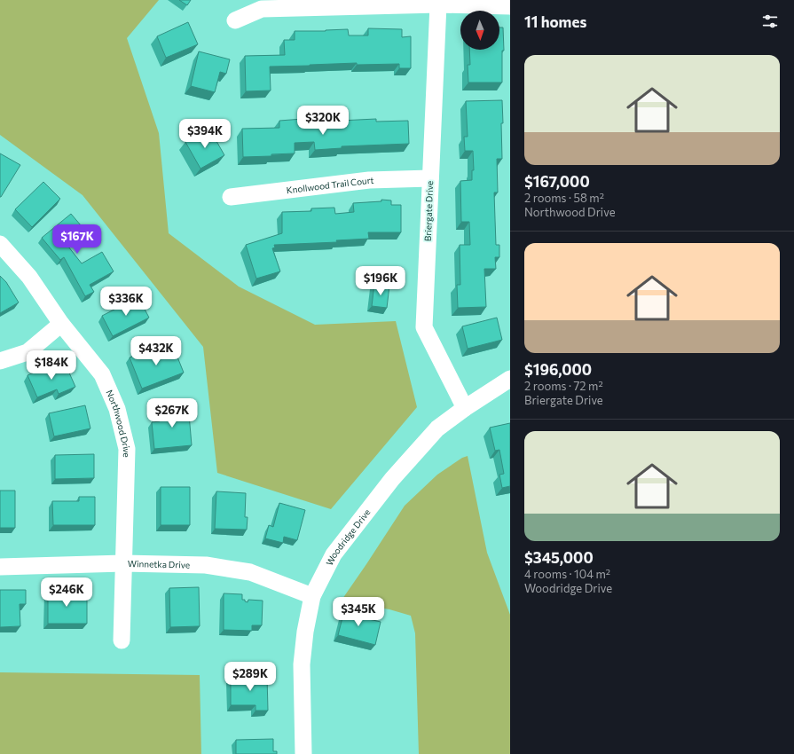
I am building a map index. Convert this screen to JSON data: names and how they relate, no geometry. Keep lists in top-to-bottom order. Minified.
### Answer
{"streets":{"street":["Knollwood Trail Court","Briergate Drive","Northwood Drive","Woodridge Drive","Winnetka Drive"]},"crossings":[["Knollwood Trail Court","Briergate Drive"],["Briergate Drive","Woodridge Drive"],["Northwood Drive","Winnetka Drive"],["Woodridge Drive","Winnetka Drive"]],"north":"bottom","page":{"heading":"11 homes","list":[{"name":"$167,000","note":"2 rooms · 58 m² · Northwood Drive"},{"name":"$196,000","note":"2 rooms · 72 m² · Briergate Drive"},{"name":"$345,000","note":"4 rooms · 104 m² · Woodridge Drive"}],"price":["$320K","$394K","$167K","$196K","$336K","$432K","$184K","$267K","$246K","$345K","$289K"]}}
